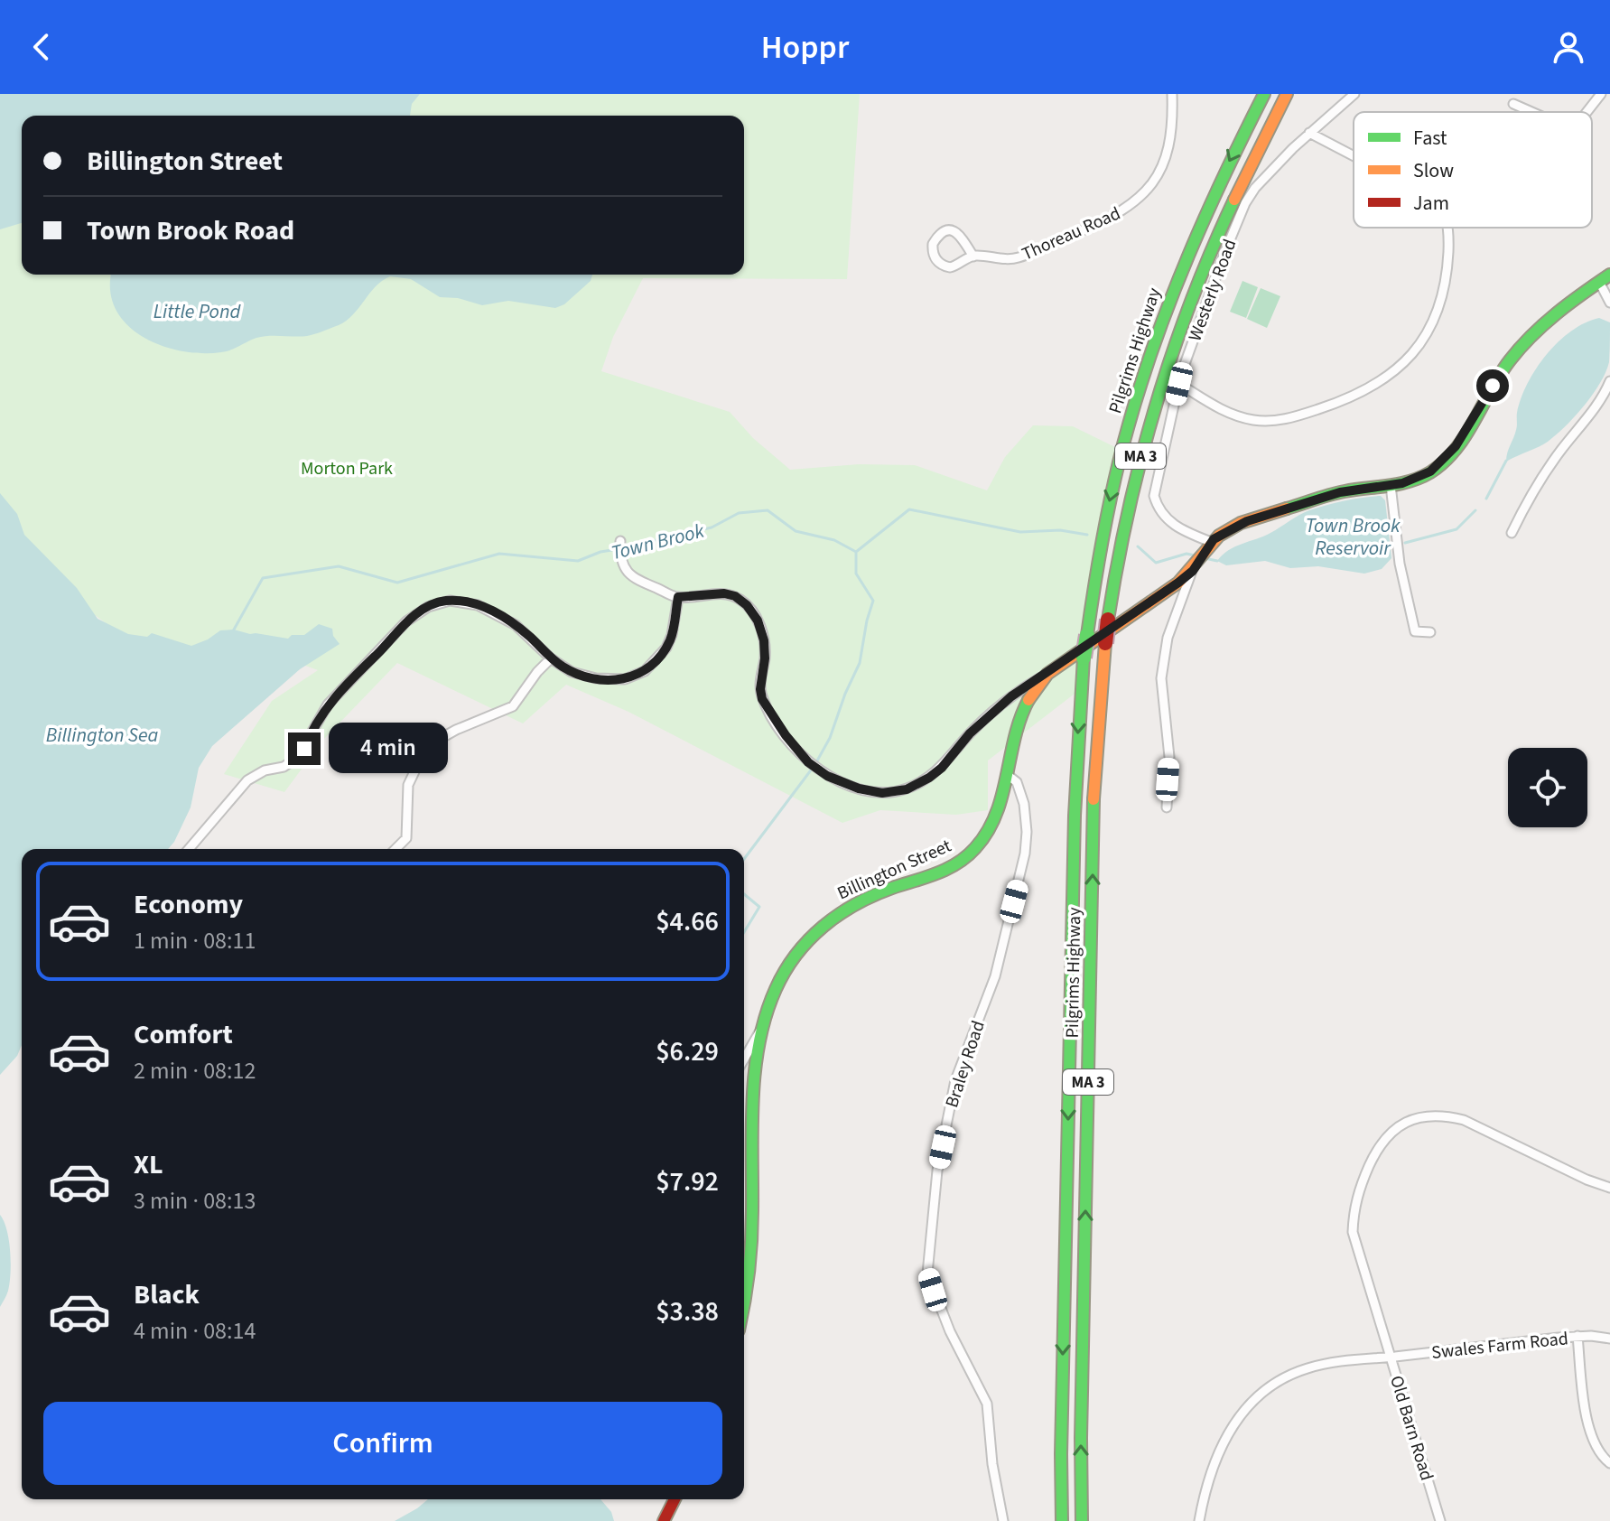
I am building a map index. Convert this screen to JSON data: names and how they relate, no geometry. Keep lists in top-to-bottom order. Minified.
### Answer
{"streets":{"main road":["Pilgrims Highway","MA 3","Billington Street"],"street":["Thoreau Road","Westerly Road","Braley Road","Swales Farm Road","Old Barn Road"]},"crossings":[["Westerly Road","Billington Street"],["Billington Street","Braley Road"],["Swales Farm Road","Old Barn Road"]],"water":["Little Pond","Town Brook Reservoir","Town Brook","Billington Sea"],"parks":["Morton Park"],"legend":["Fast","Slow","Jam"],"page":{"header":"Hoppr","banner":["Billington Street","Town Brook Road"],"bubble":"4 min","list":[{"name":"Economy","note":"1 min · 08:11","value":"$4.66"},{"name":"Comfort","note":"2 min · 08:12","value":"$6.29"},{"name":"XL","note":"3 min · 08:13","value":"$7.92"},{"name":"Black","note":"4 min · 08:14","value":"$3.38"}],"buttons":"Confirm"}}
